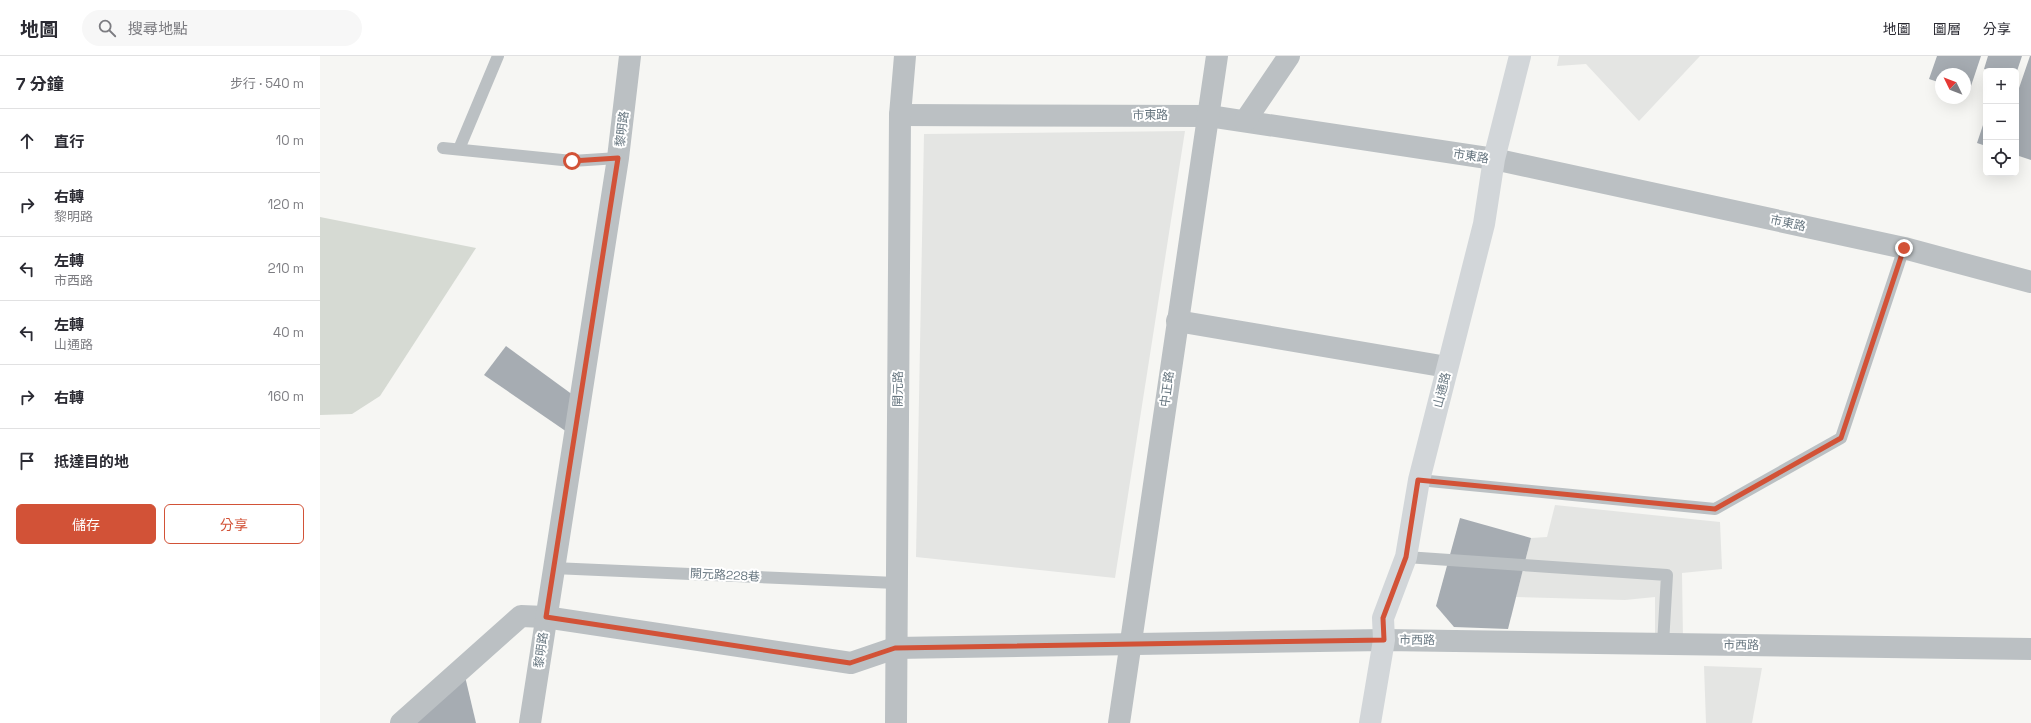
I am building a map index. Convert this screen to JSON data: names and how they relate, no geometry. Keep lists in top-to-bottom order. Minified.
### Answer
{"streets":{"main road":["山通路"],"street":["市東路","黎明路","開元路","中正路","市西路"],"lane":["開元路228巷"]},"crossings":[["市東路","開元路"],["市東路","中正路"],["市東路","山通路"],["黎明路","開元路228巷"],["黎明路","市西路"],["開元路","開元路228巷"],["開元路","市西路"],["中正路","市西路"],["山通路","市西路"]],"north":"top left","page":{"header":"地圖","search":"搜尋地點","nav":["地圖","圖層","分享"],"heading":["7 分鐘","步行 · 540 m"],"map_buttons":["+","−"],"list":[["直行","10 m"],["右轉","黎明路","120 m"],["左轉","市西路","210 m"],["左轉","山通路","40 m"],["右轉","160 m"],"抵達目的地"],"buttons":["儲存","分享"]}}
